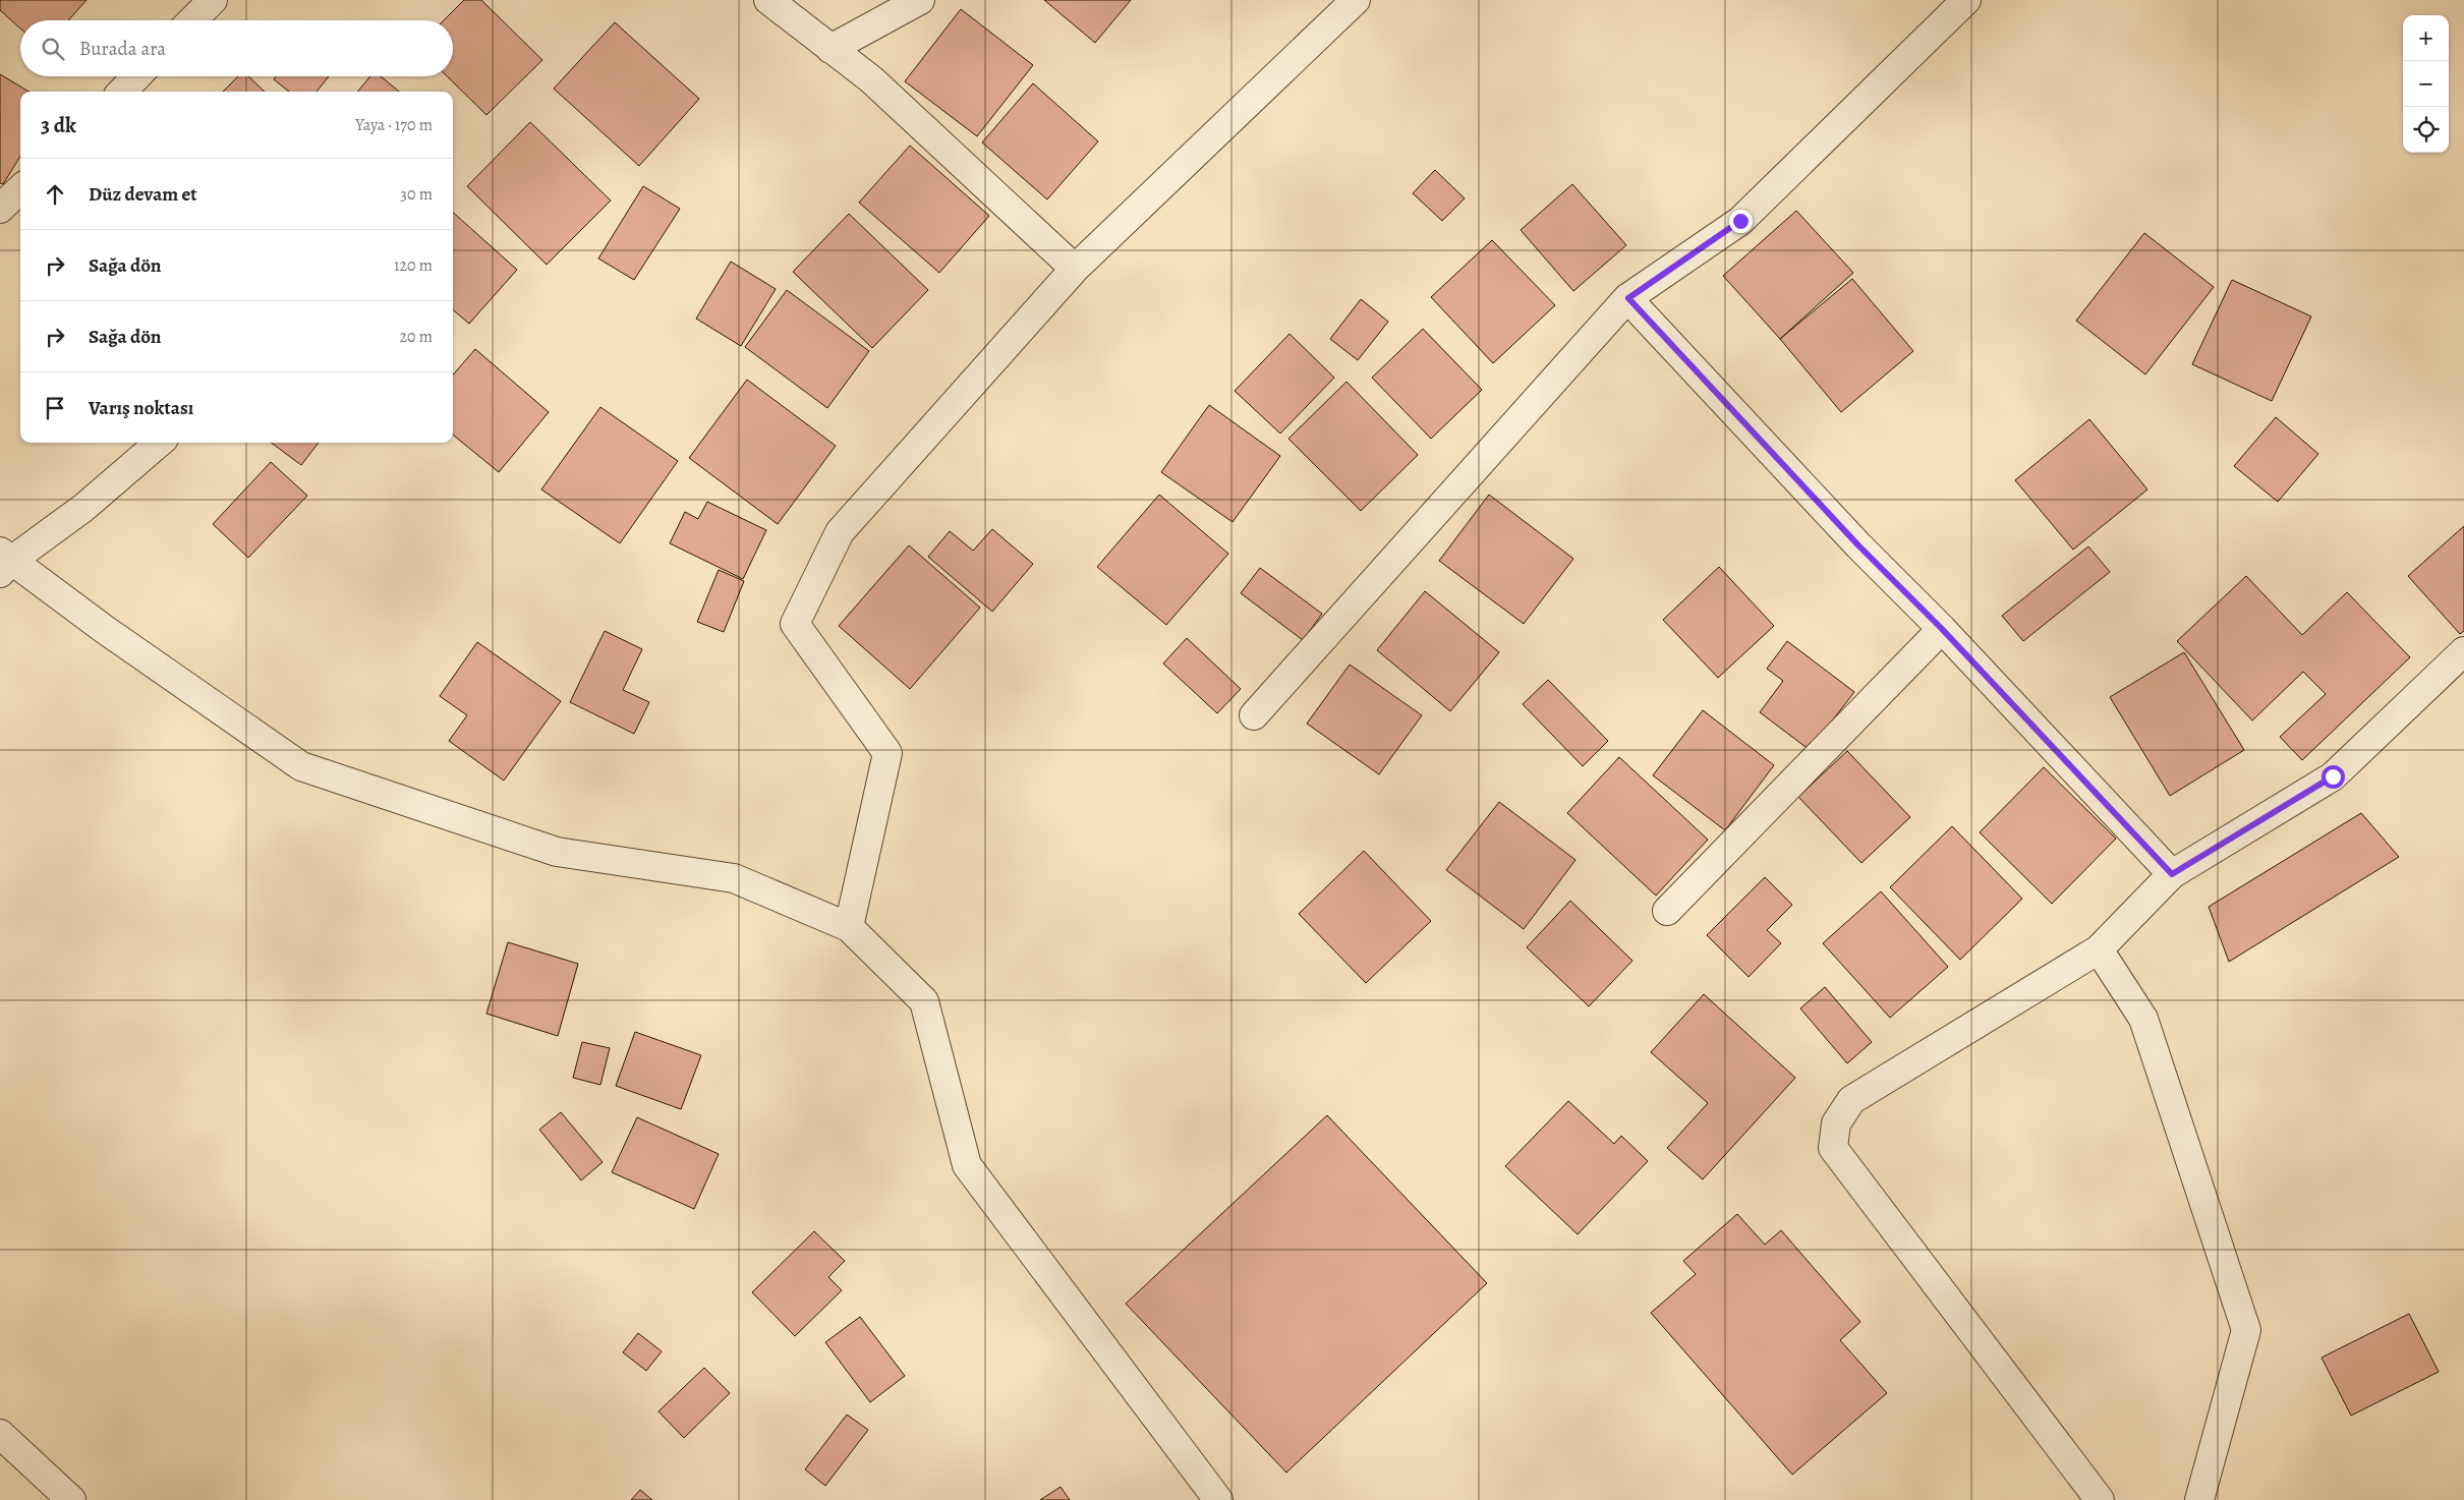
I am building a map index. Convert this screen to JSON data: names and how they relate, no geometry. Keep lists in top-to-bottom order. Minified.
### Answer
{"page":{"map_buttons":["+","−"],"search":"Burada ara","heading":["3 dk","Yaya · 170 m"],"list":[["Düz devam et","30 m"],["Sağa dön","120 m"],["Sağa dön","20 m"],"Varış noktası"]}}
